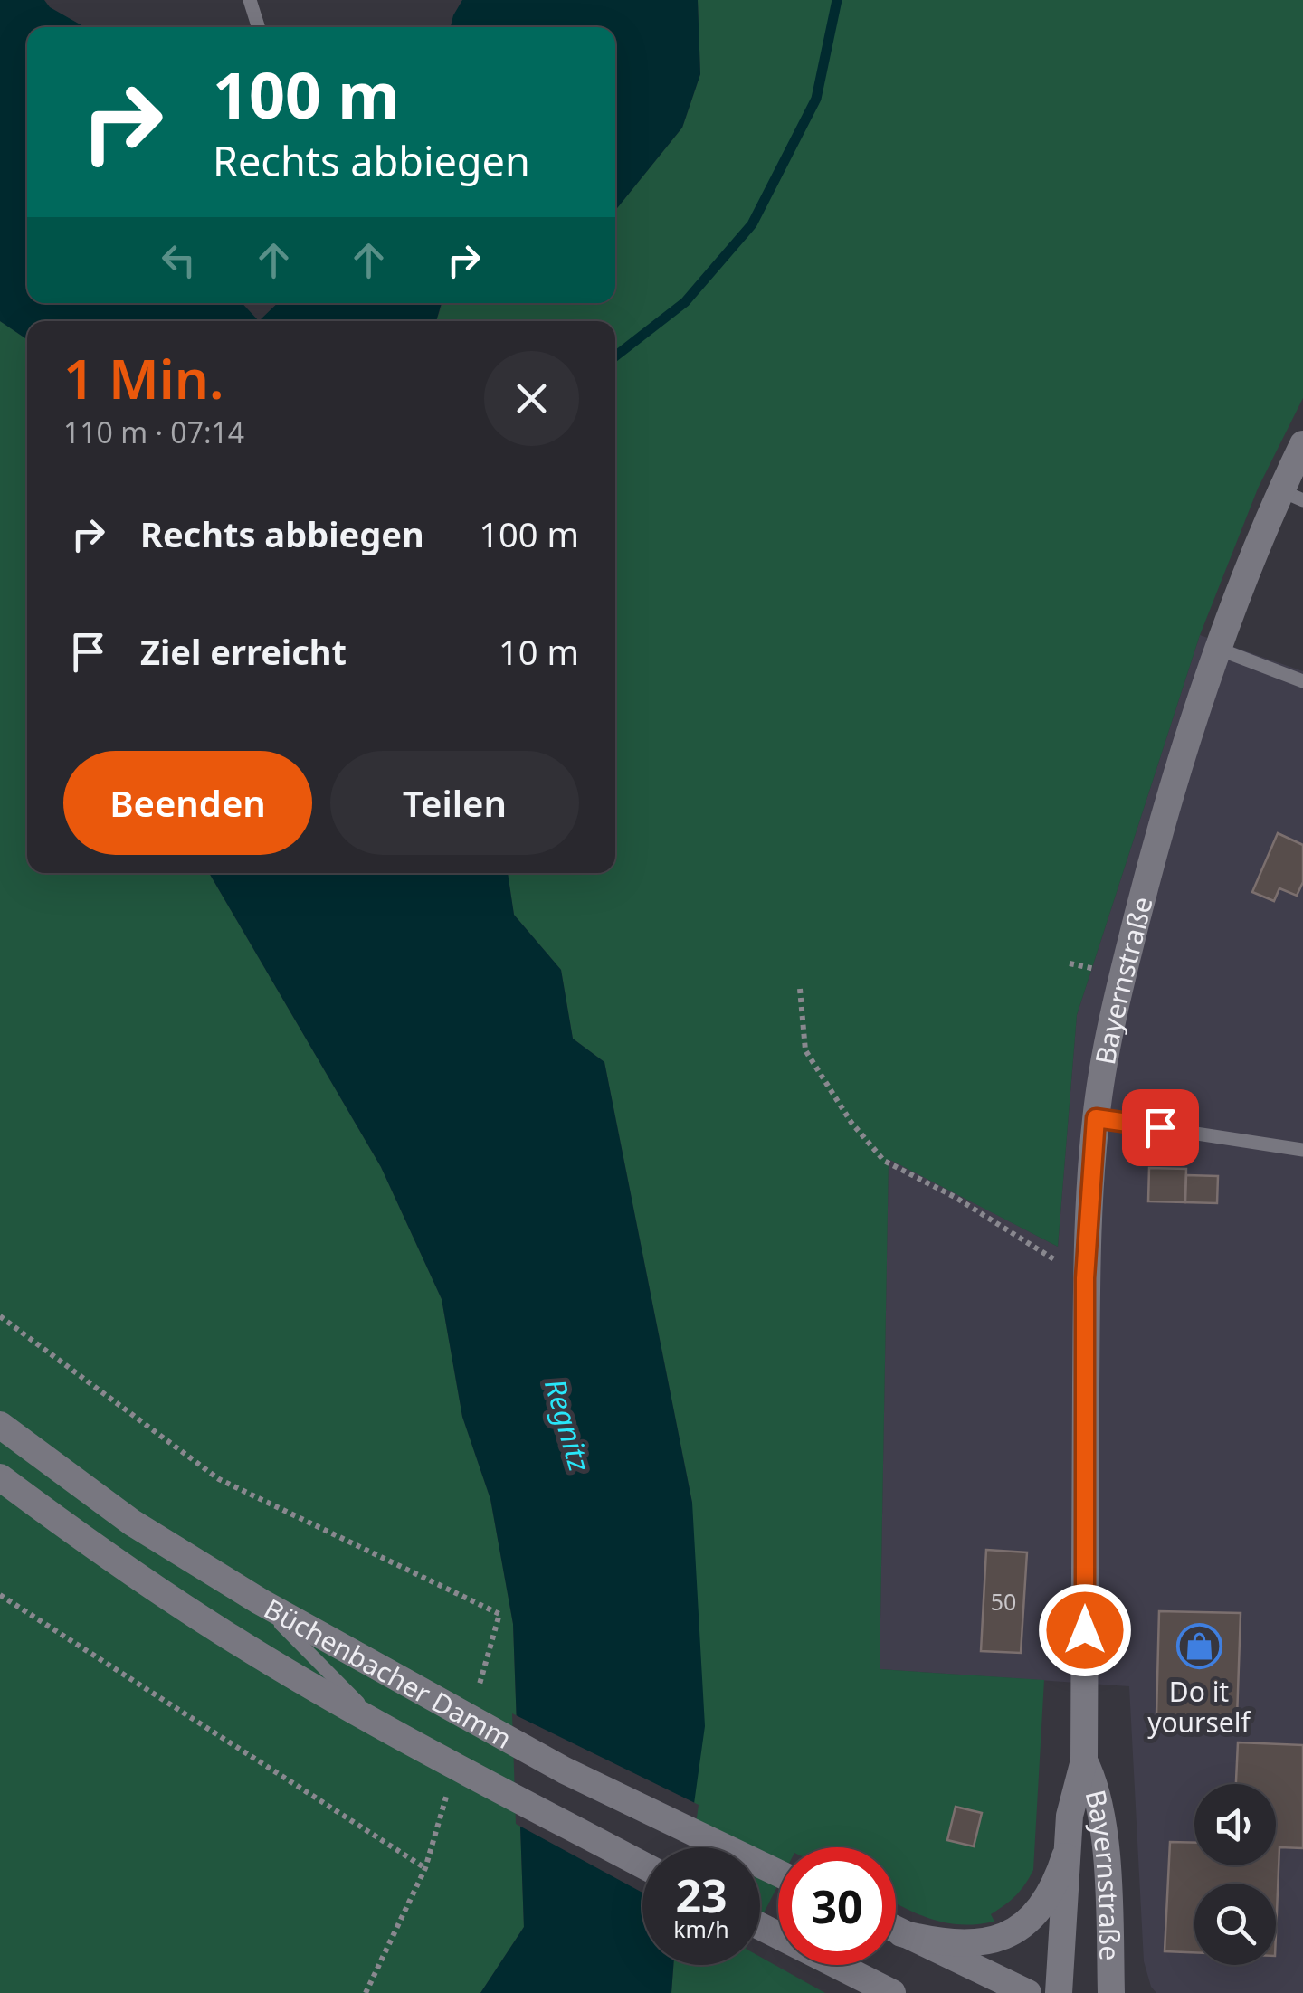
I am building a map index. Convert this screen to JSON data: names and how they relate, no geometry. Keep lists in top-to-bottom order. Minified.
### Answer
{"streets":{"main road":["Bayernstraße","Büchenbacher Damm"]},"water":["Regnitz"],"places":{"shop":["Do it yourself"]},"house_numbers":["50"],"page":{"turn":["100 m","Rechts abbiegen"],"heading":["1 Min.","110 m · 07:14"],"list":[{"name":"Rechts abbiegen","value":"100 m"},{"name":"Ziel erreicht","value":"10 m"}],"buttons":["Beenden","Teilen"],"speed":"23 km/h","limit":"30"}}
